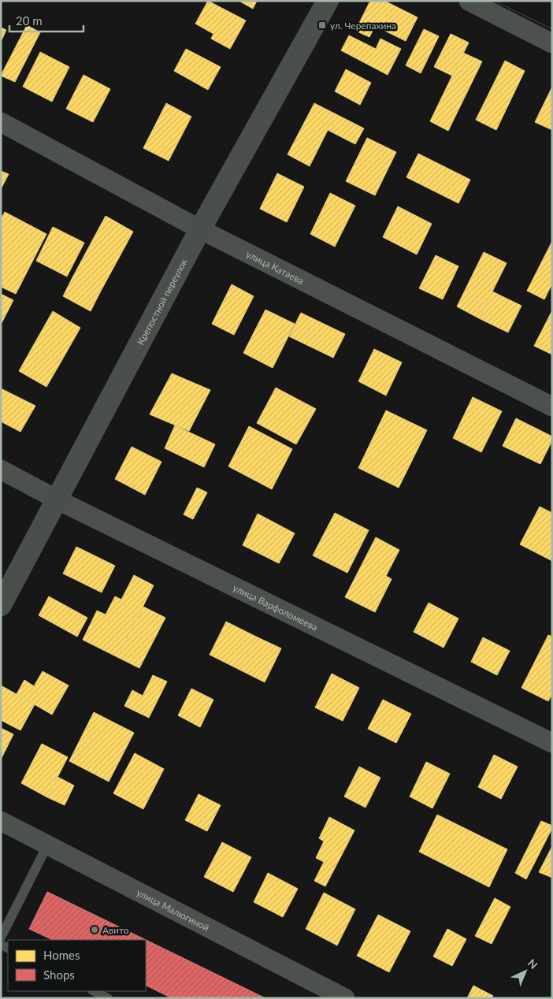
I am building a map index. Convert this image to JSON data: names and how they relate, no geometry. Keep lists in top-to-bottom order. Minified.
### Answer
{"streets":{"street":["улица Катаева","Крепостной переулок","улица Варфоломеева","улица Малюгиной"]},"crossings":[["улица Катаева","Крепостной переулок"],["Крепостной переулок","улица Варфоломеева"]],"places":{"transit":["ул. Черепахина"],"other":["Авито"]},"legend":["Homes","Shops"],"scale_bar":"20 m","north":"top right"}
